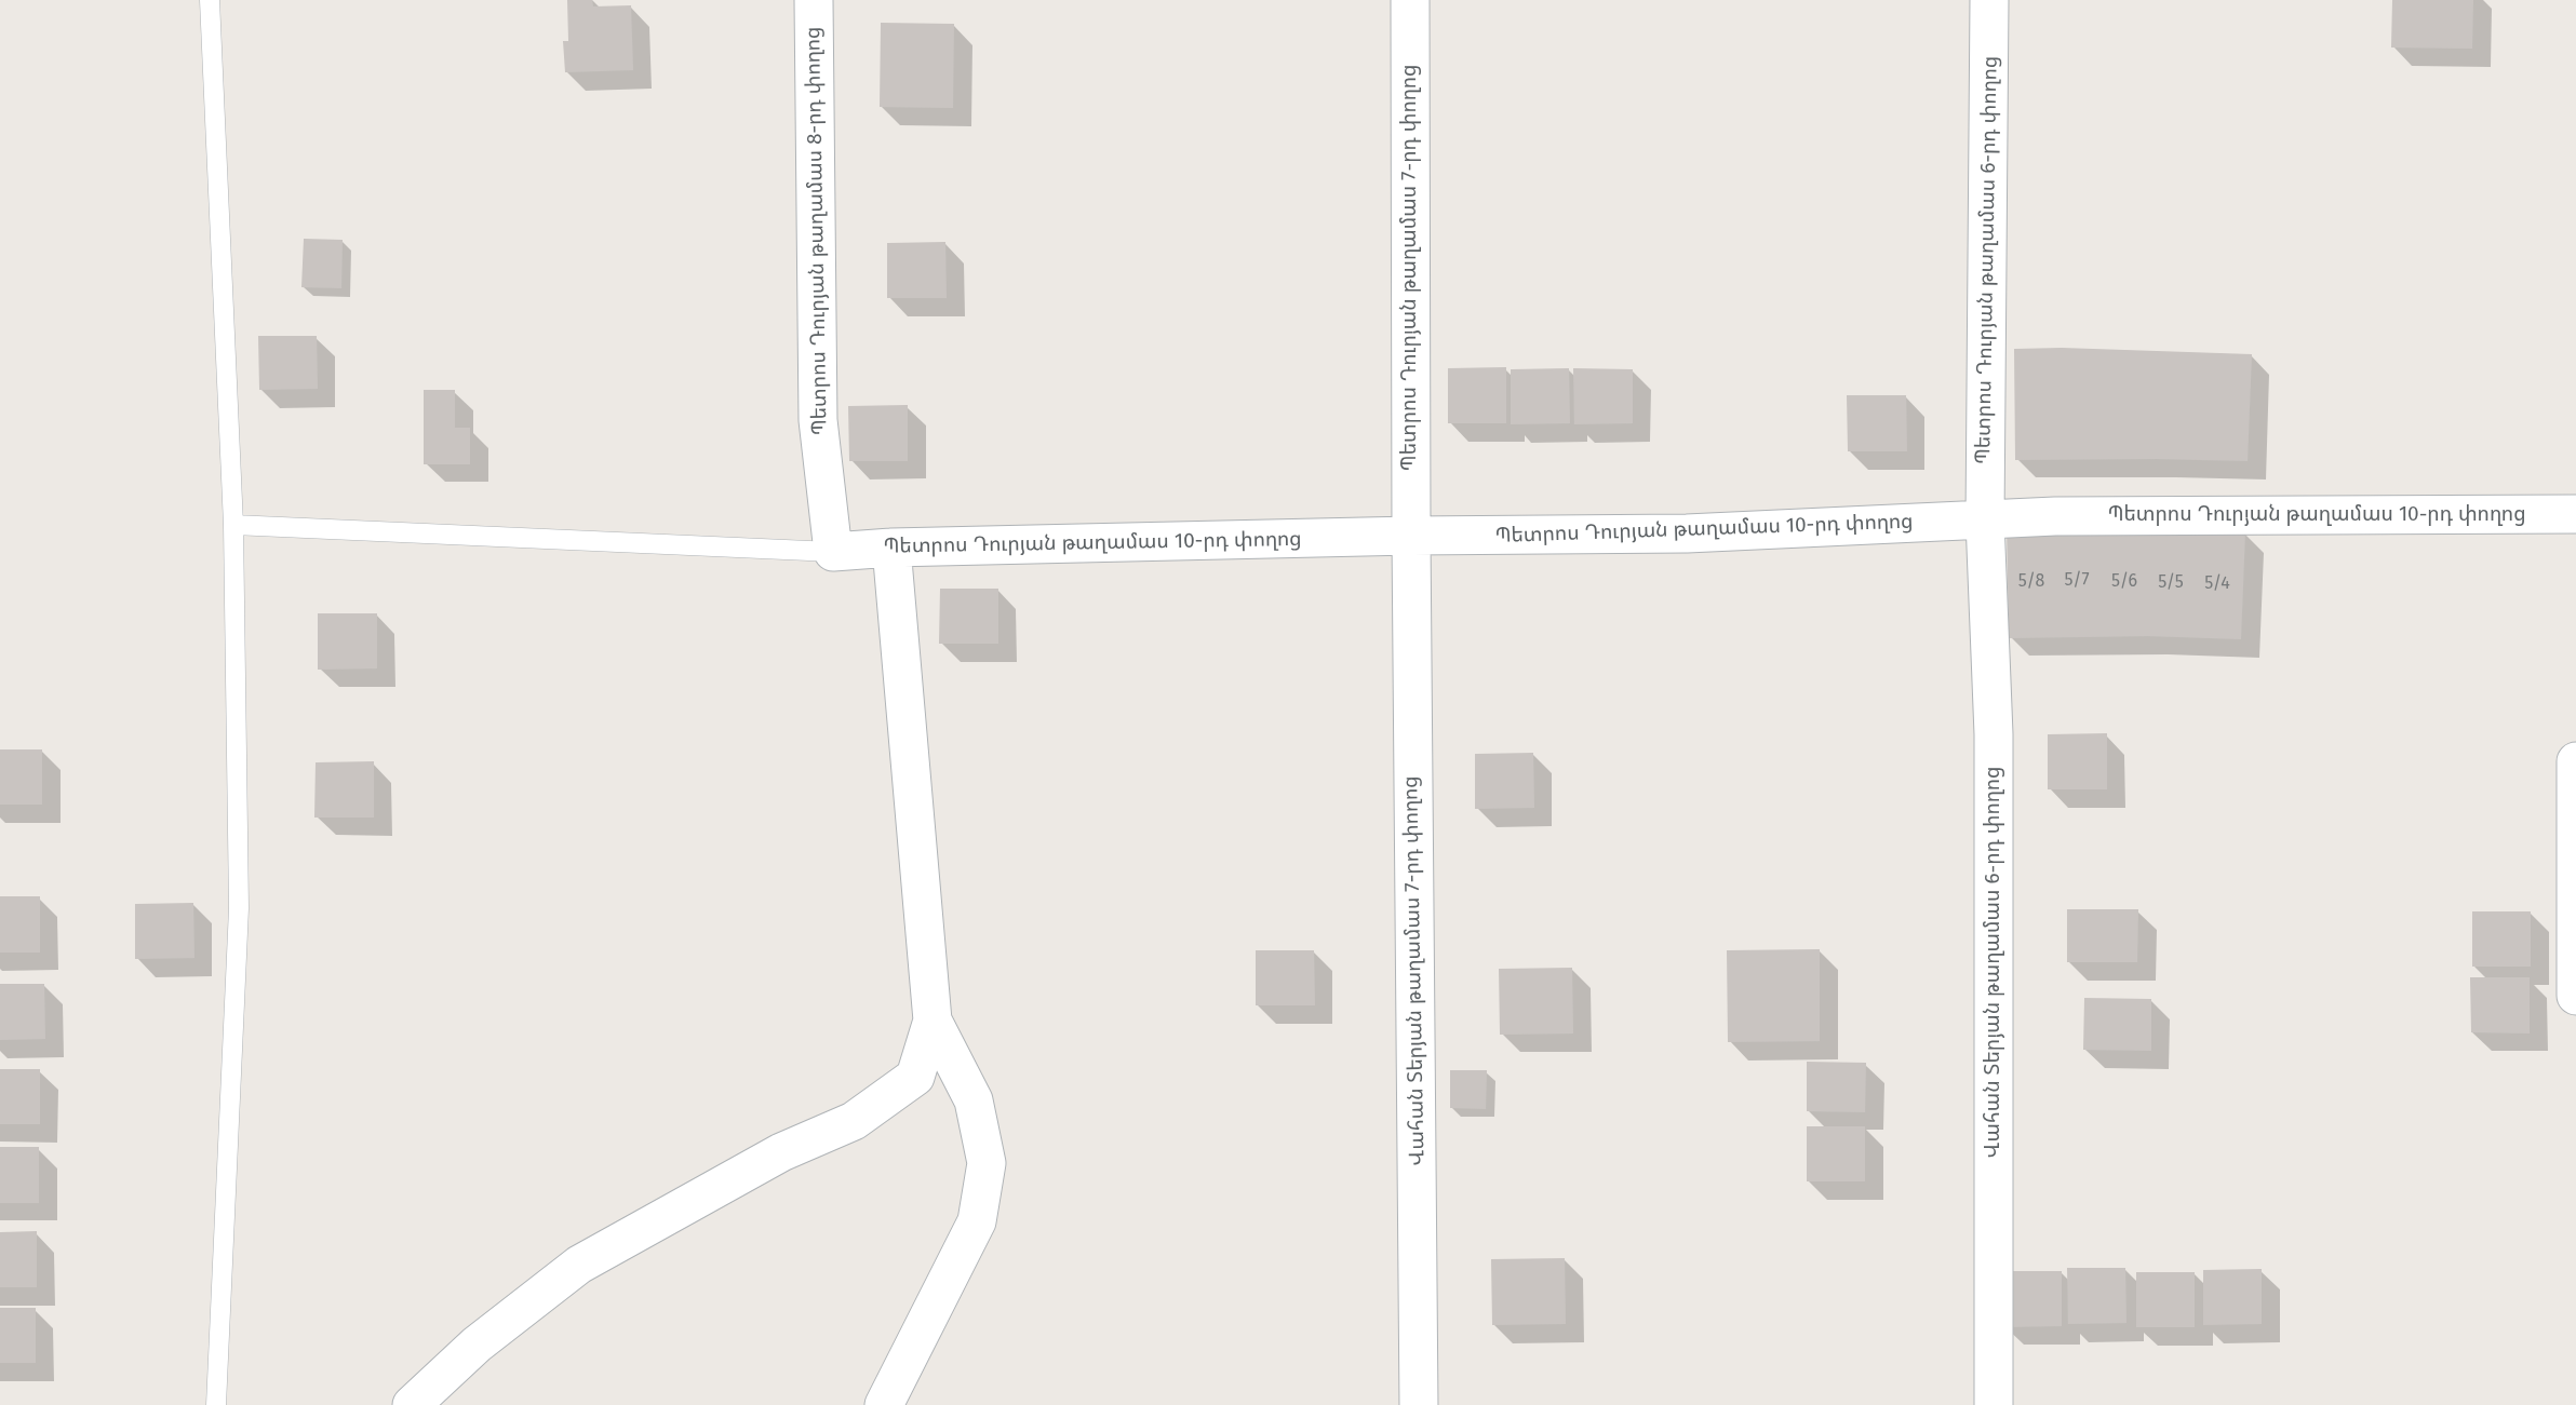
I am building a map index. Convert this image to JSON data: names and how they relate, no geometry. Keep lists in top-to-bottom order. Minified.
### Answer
{"streets":{"street":["Պետրոս Դուրյան թաղամաս 8-րդ փողոց","Պետրոս Դուրյան թաղամաս 6-րդ փողոց","Պետրոս Դուրյան թաղամաս 7-րդ փողոց","Պետրոս Դուրյան թաղամաս 10-րդ փողոց","Վահան Տերյան թաղամաս 6-րդ փողոց","Վահան Տերյան թաղամաս 7-րդ փողոց"]},"crossings":[["Պետրոս Դուրյան թաղամաս 8-րդ փողոց","Պետրոս Դուրյան թաղամաս 10-րդ փողոց"],["Պետրոս Դուրյան թաղամաս 6-րդ փողոց","Պետրոս Դուրյան թաղամաս 10-րդ փողոց"],["Պետրոս Դուրյան թաղամաս 6-րդ փողոց","Վահան Տերյան թաղամաս 6-րդ փողոց"],["Պետրոս Դուրյան թաղամաս 7-րդ փողոց","Պետրոս Դուրյան թաղամաս 10-րդ փողոց"],["Պետրոս Դուրյան թաղամաս 7-րդ փողոց","Վահան Տերյան թաղամաս 7-րդ փողոց"],["Պետրոս Դուրյան թաղամաս 10-րդ փողոց","Վահան Տերյան թաղամաս 6-րդ փողոց"],["Պետրոս Դուրյան թաղամաս 10-րդ փողոց","Վահան Տերյան թաղամաս 7-րդ փողոց"]],"house_numbers":["5/7","5/8","5/6","5/5","5/4"]}
